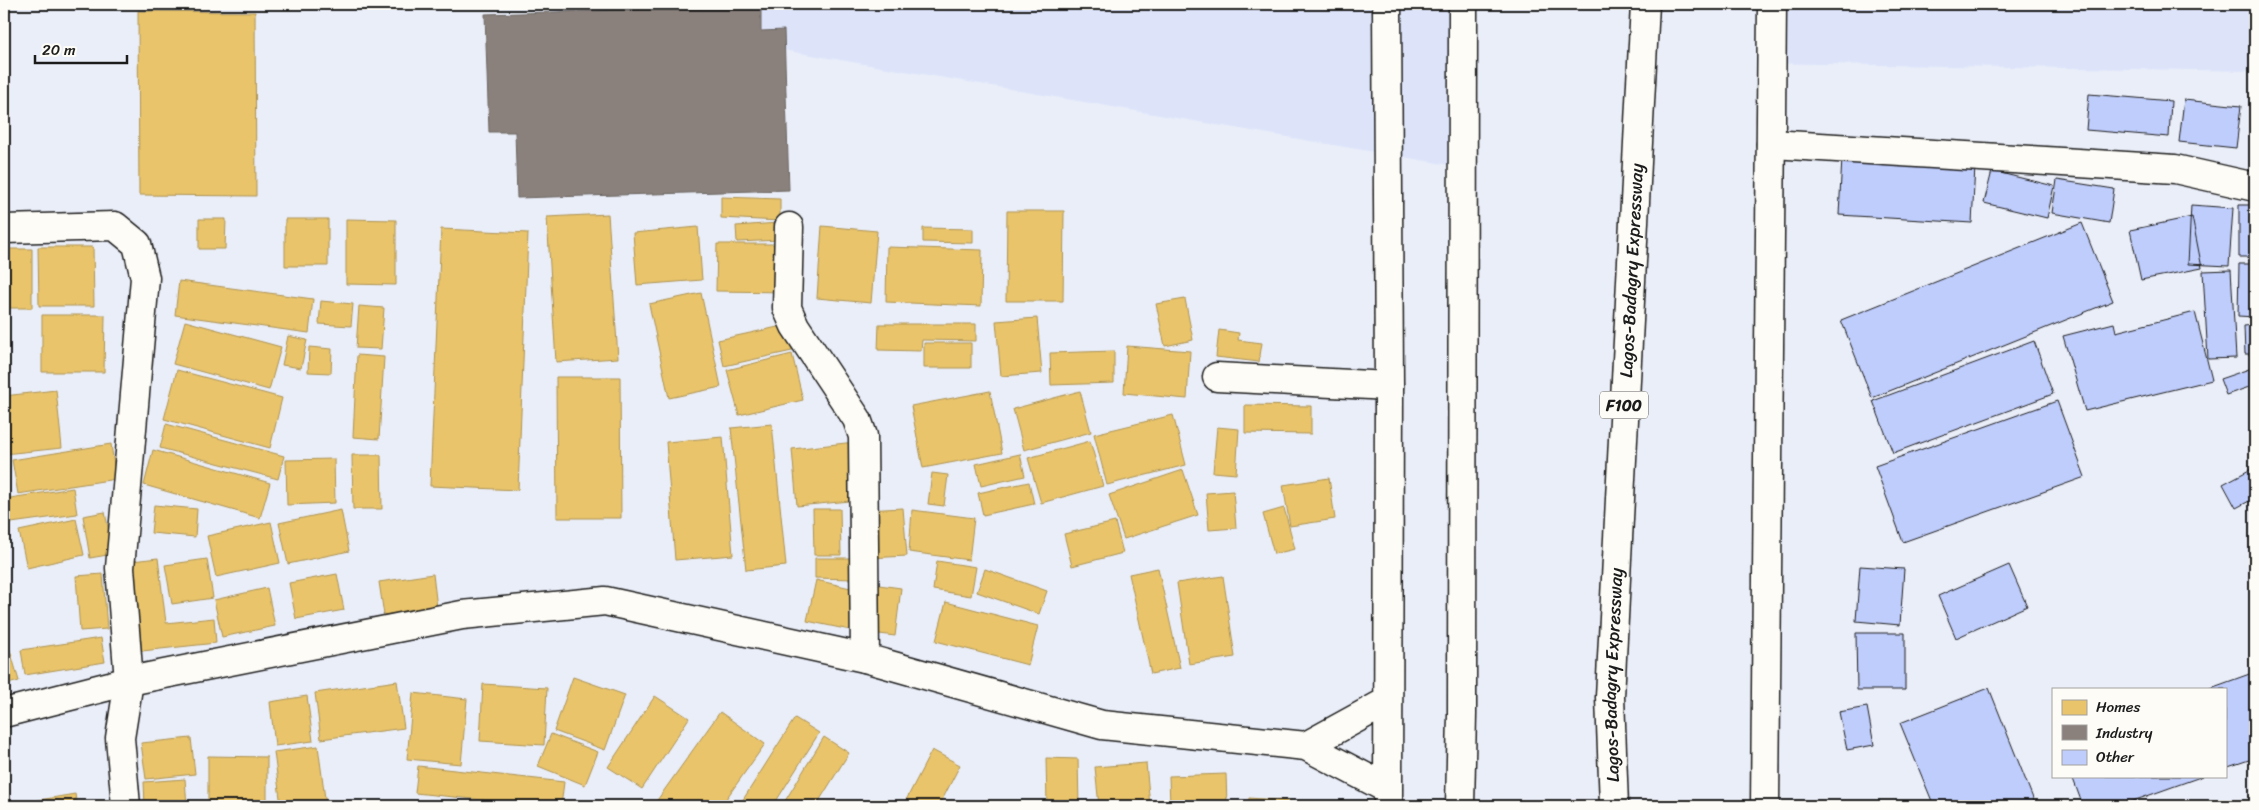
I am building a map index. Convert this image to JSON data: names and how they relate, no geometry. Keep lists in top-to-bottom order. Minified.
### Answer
{"streets":{"main road":["Lagos-Badagry Expressway","F100"]},"legend":["Homes","Industry","Other"],"scale_bar":"20 m"}
